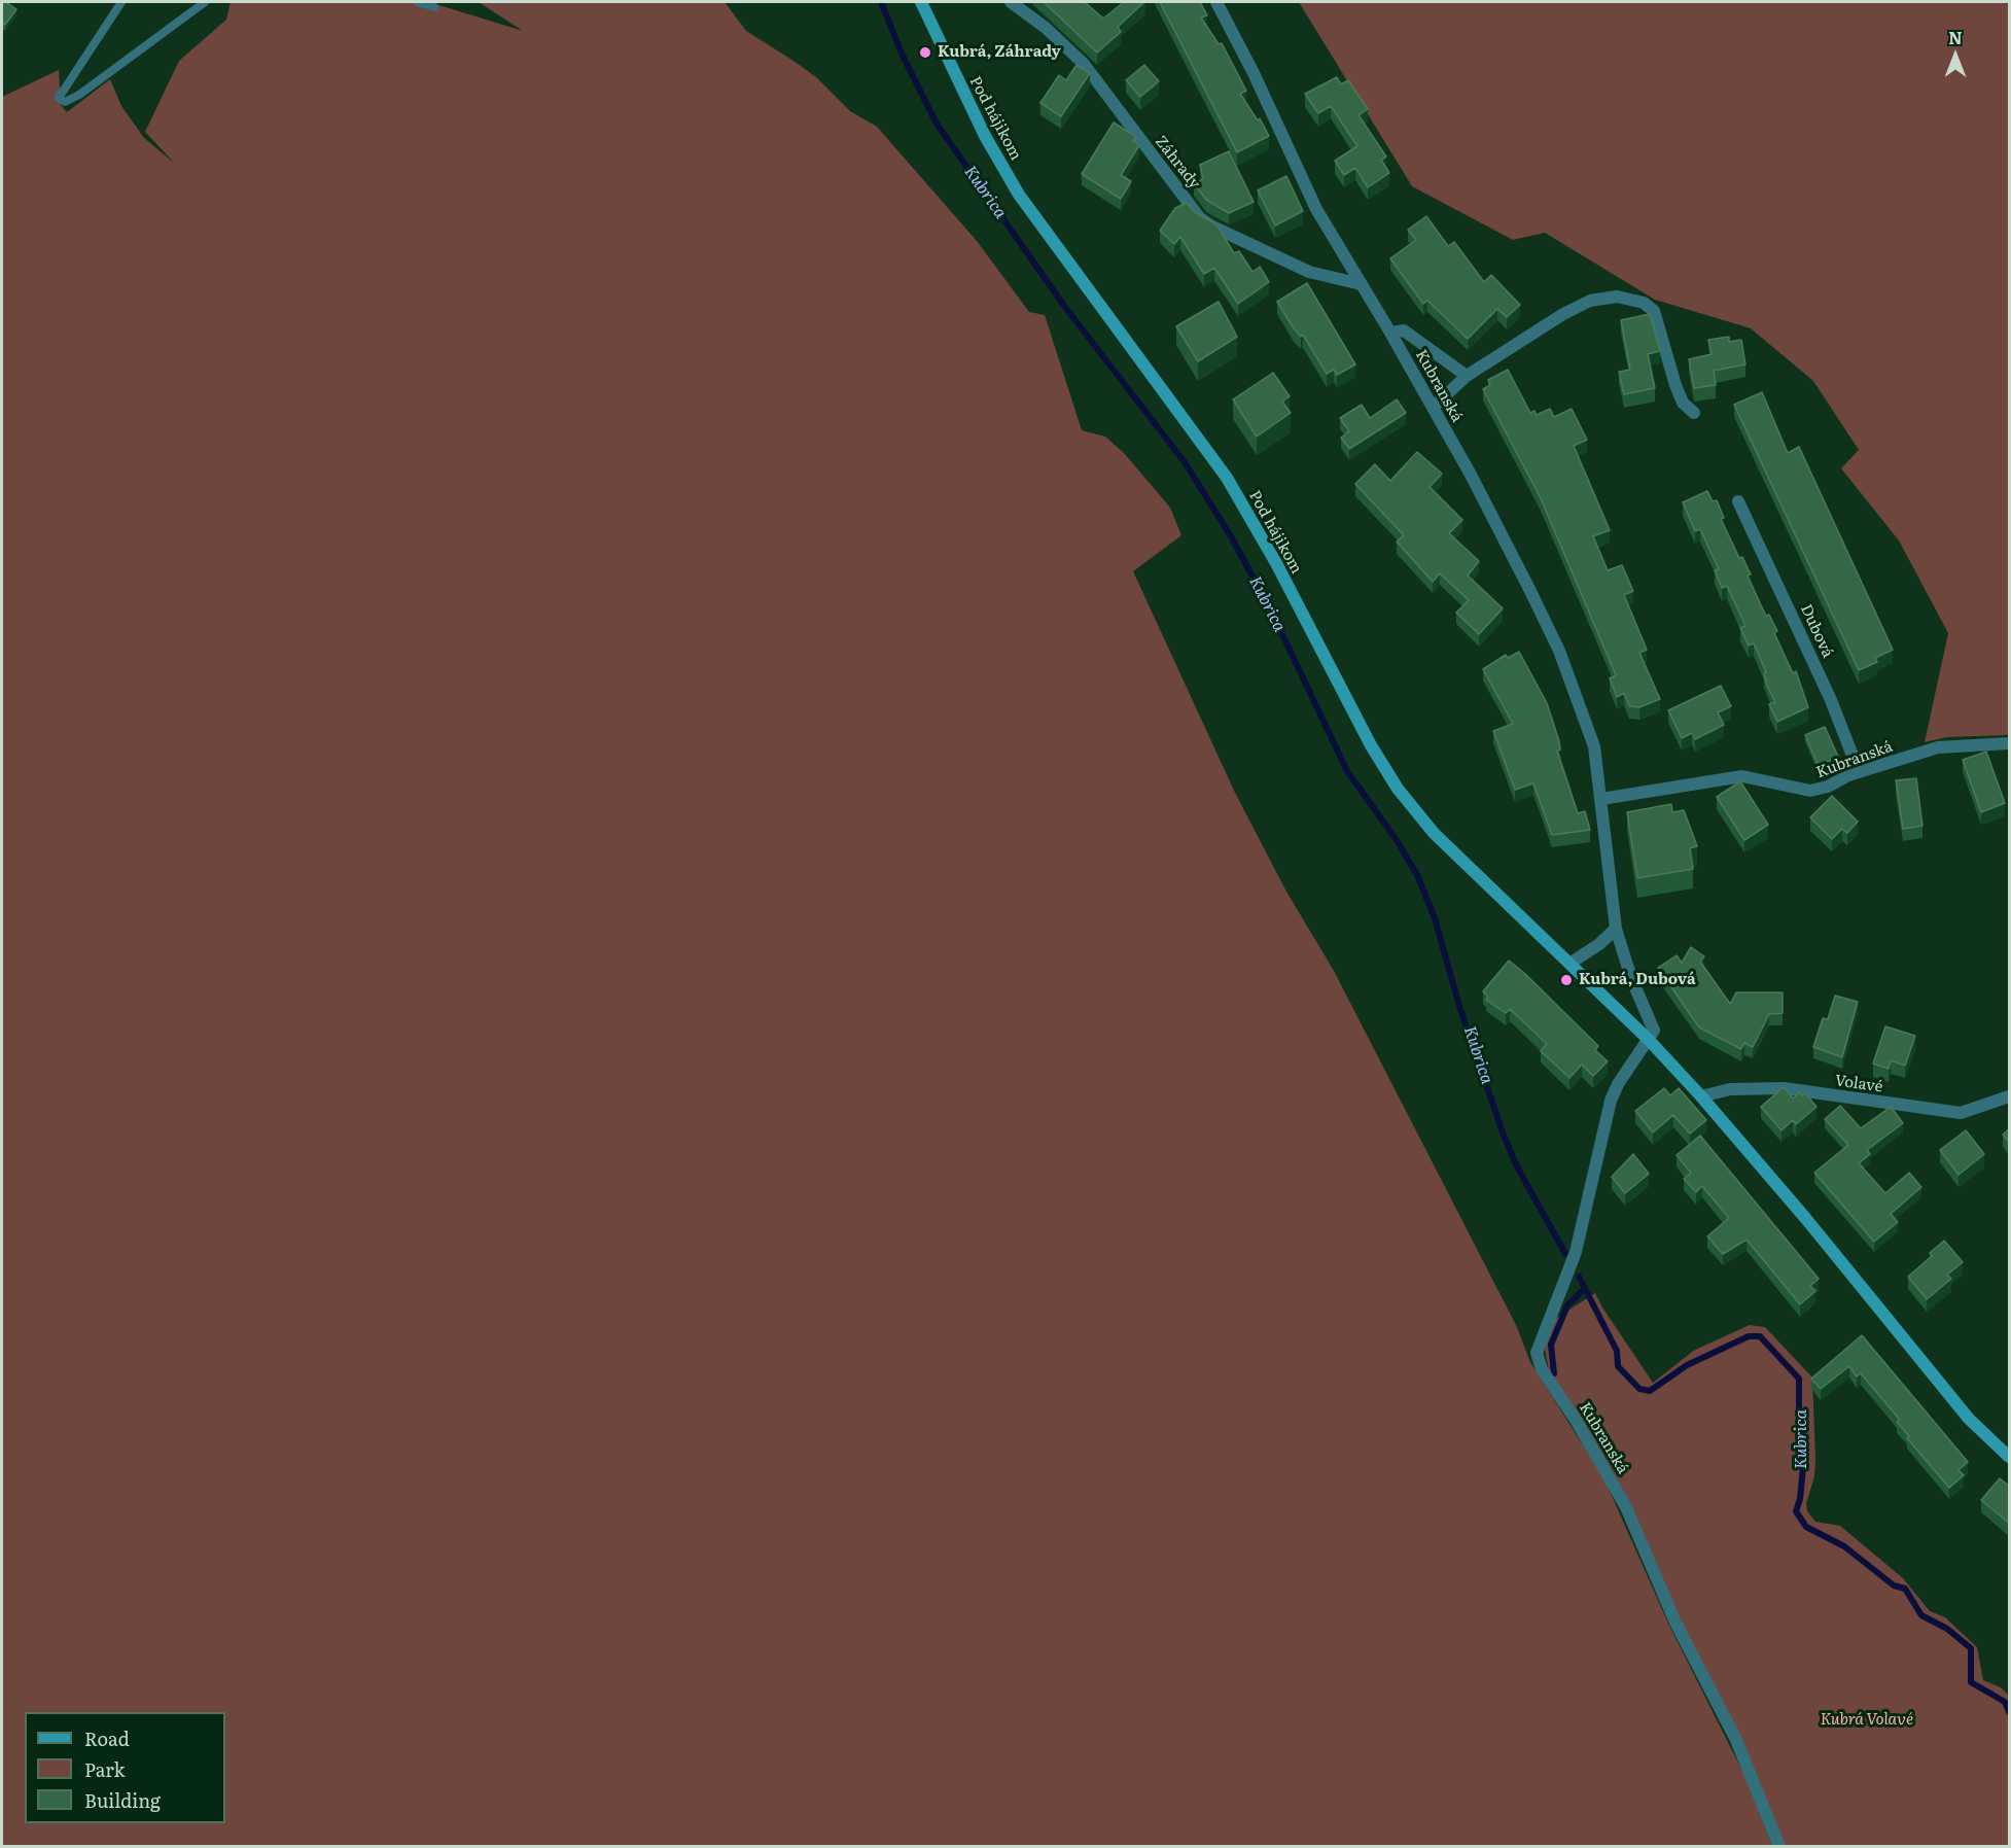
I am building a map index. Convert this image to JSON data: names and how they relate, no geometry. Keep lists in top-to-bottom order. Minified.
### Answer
{"streets":{"street":["Pod hájikom","Záhrady","Kubranská","Dubová","Volavé"]},"crossings":[["Pod hájikom","Kubranská"],["Záhrady","Kubranská"],["Kubranská","Dubová"]],"water":["Kubrica"],"parks":["Kubrá Volavé"],"places":["Kubrá, Záhrady","Kubrá, Dubová"],"legend":["Road","Park","Building"],"north":"top"}
